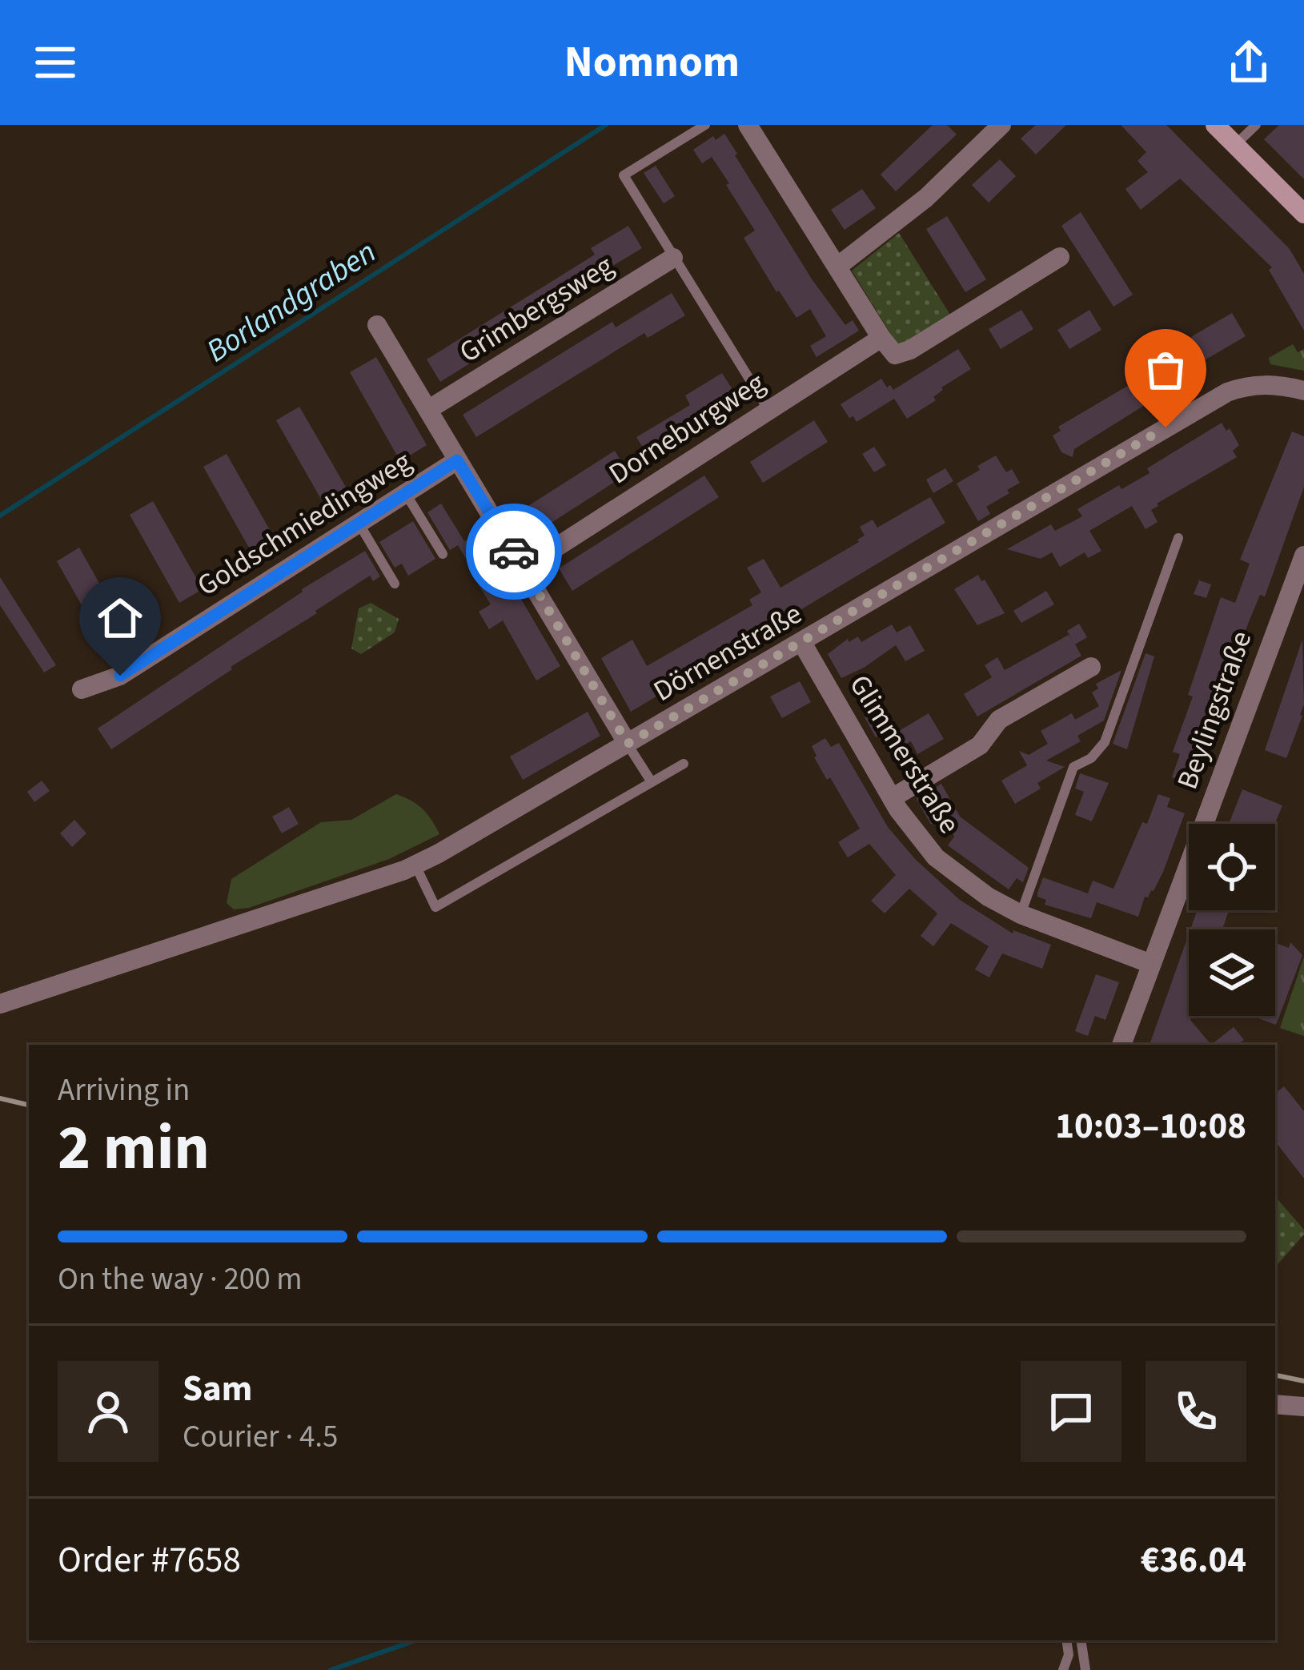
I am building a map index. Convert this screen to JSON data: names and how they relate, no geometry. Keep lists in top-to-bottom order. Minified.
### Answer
{"streets":{"street":["Grimbergsweg","Dorneburgweg","Goldschmiedingweg","Dörnenstraße","Beylingstraße","Glimmerstraße"]},"crossings":[["Dörnenstraße","Glimmerstraße"],["Beylingstraße","Glimmerstraße"]],"water":["Borlandgraben"],"page":{"header":"Nomnom","heading":["2 min","Arriving in","10:03–10:08"],"panel":["Sam","Courier · 4.5","Order #7658","€36.04"],"bar":"On the way · 200 m"}}
